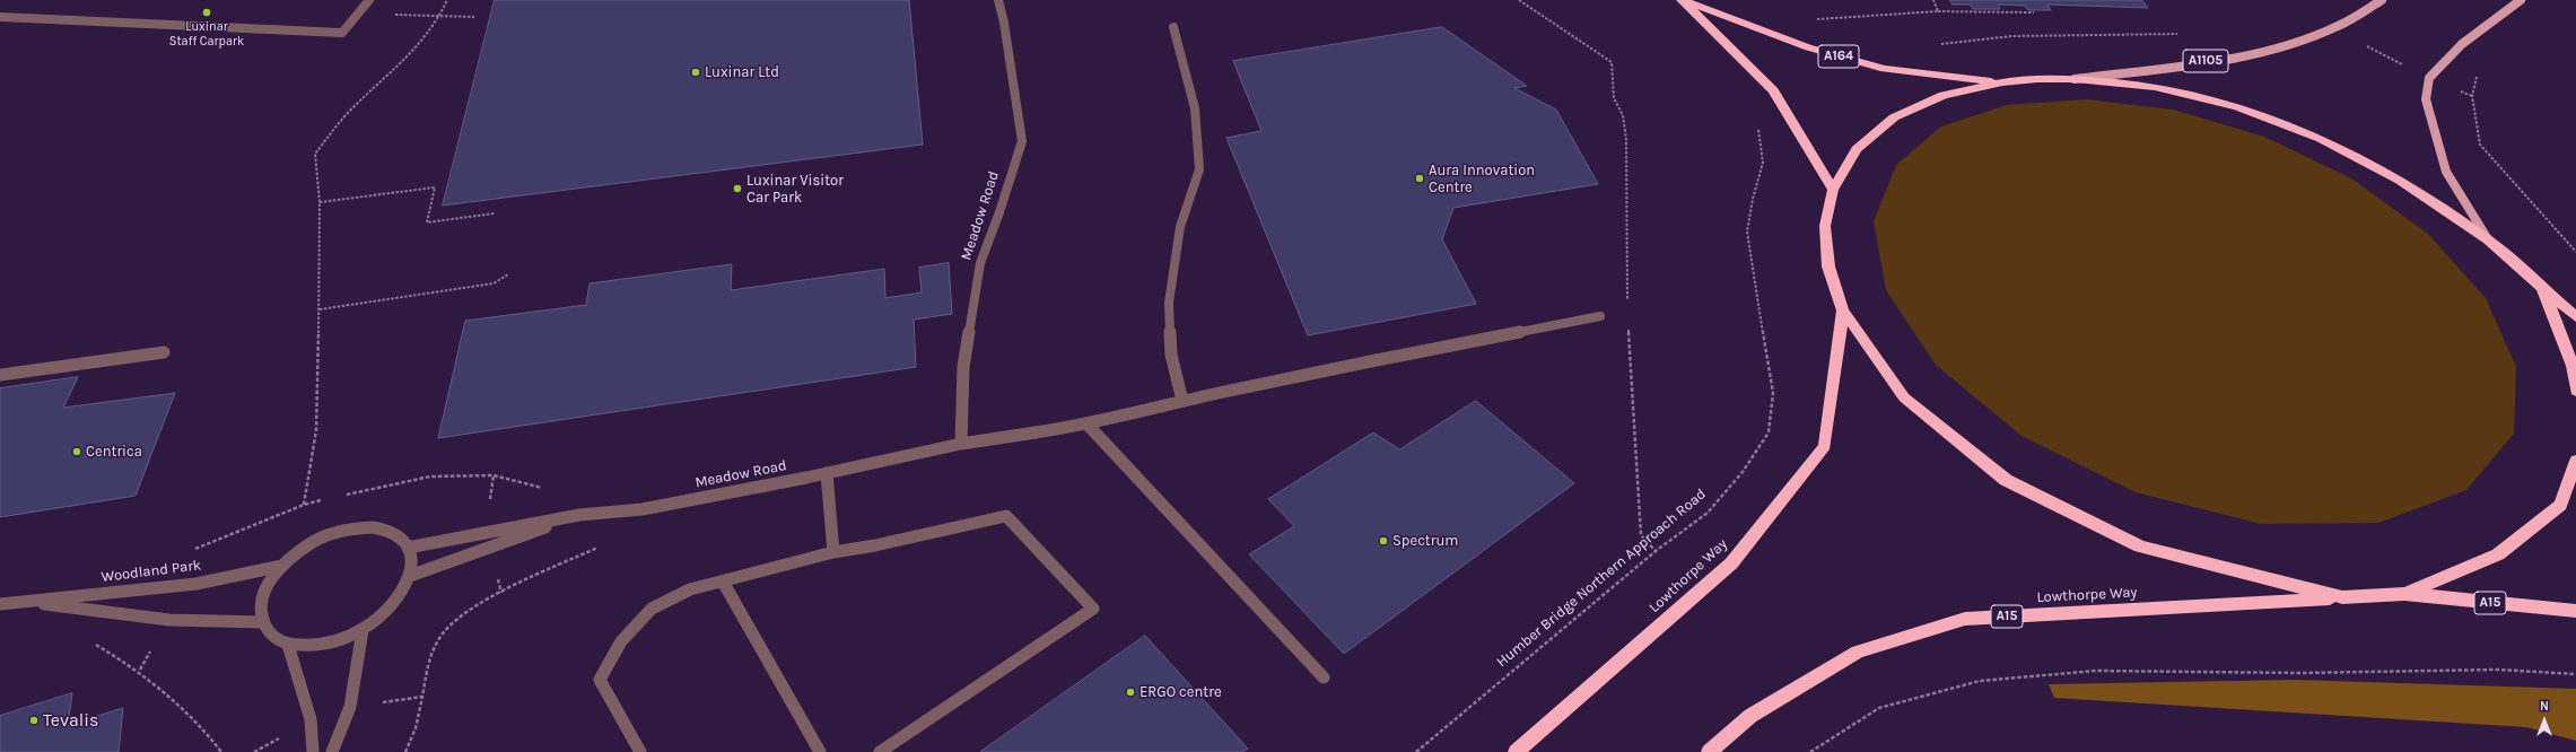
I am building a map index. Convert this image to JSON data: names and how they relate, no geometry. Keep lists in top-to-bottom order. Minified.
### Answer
{"streets":{"highway":["A164","Lowthorpe Way","A15"],"main road":["A1105"],"street":["Meadow Road","Woodland Park"],"path":["Humber Bridge Northern Approach Road"]},"crossings":[["Meadow Road","Woodland Park"],["Lowthorpe Way","A15"]],"places":["Luxinar Staff Carpark","Luxinar Ltd","Aura Innovation Centre","Luxinar Visitor Car Park","Centrica","Spectrum","ERGO centre","Tevalis"],"north":"top"}
